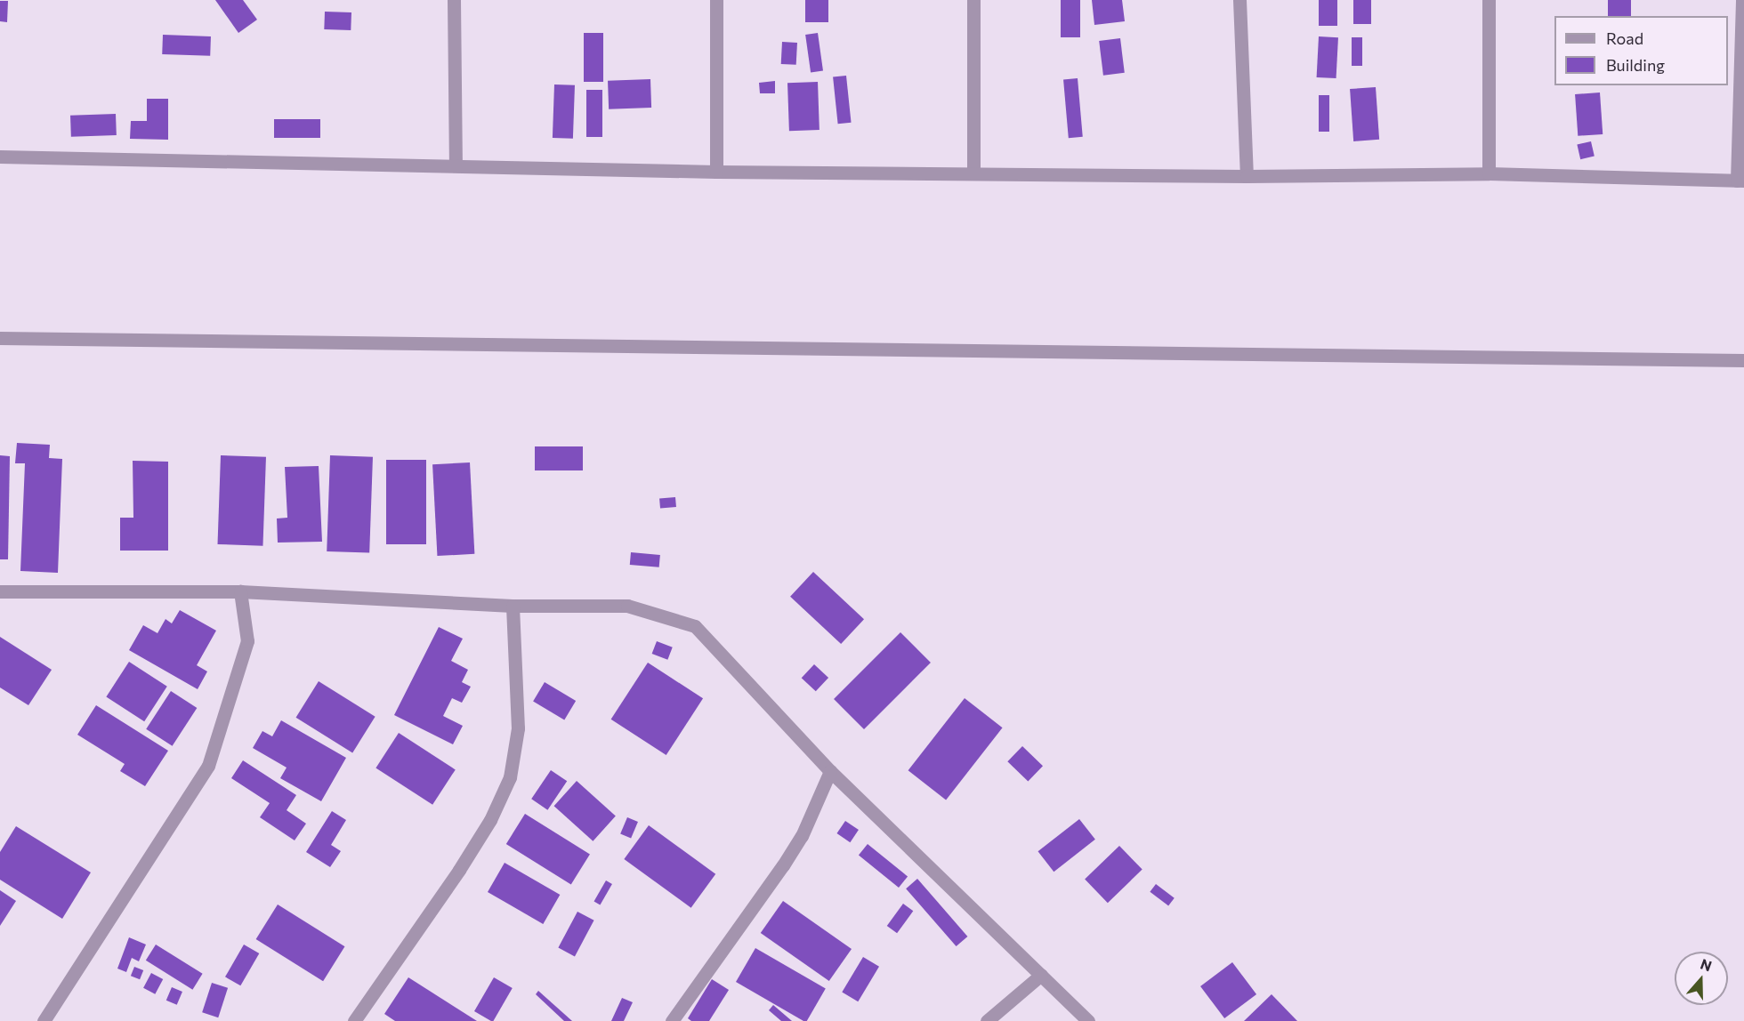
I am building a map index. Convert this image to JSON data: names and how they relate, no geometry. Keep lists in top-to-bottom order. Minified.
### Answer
{"legend":["Road","Building"],"north":"top"}
